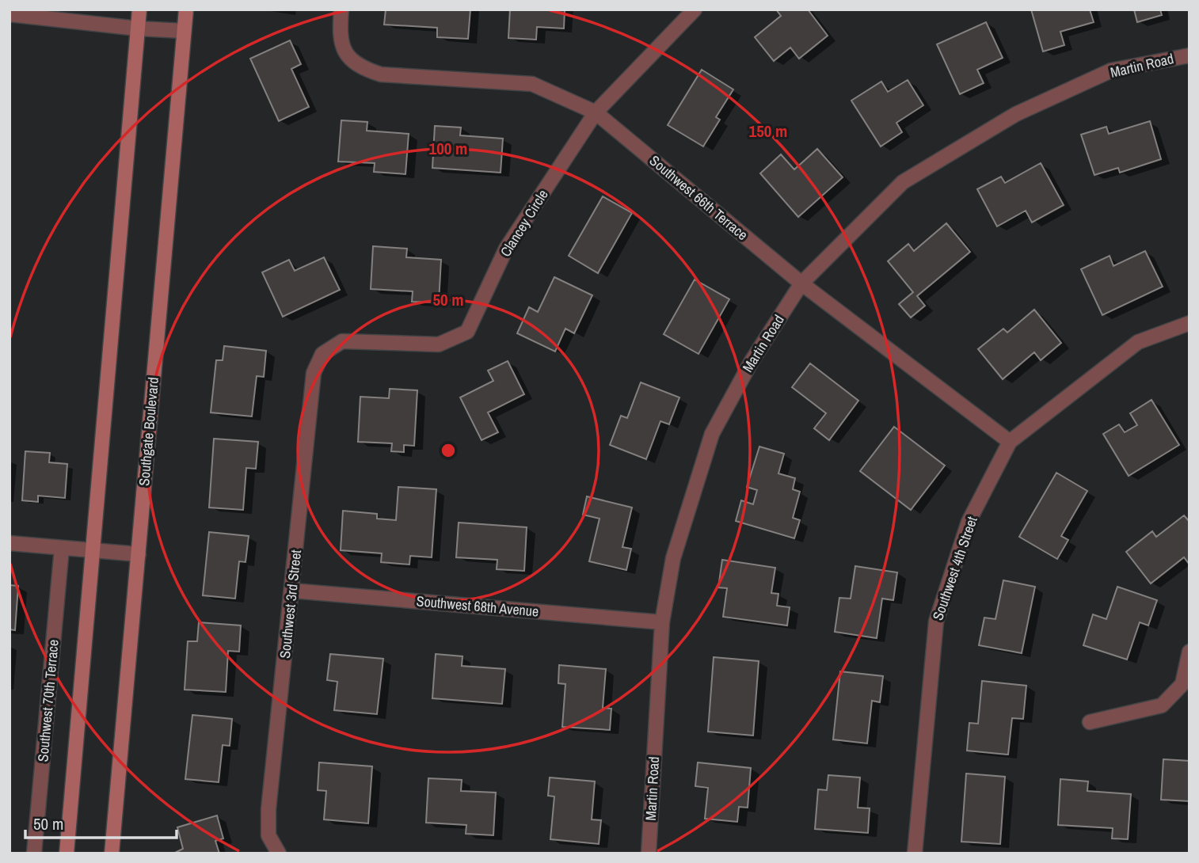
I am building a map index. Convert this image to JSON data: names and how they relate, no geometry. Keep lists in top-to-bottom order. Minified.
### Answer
{"streets":{"main road":["Southgate Boulevard"],"street":["Martin Road","Southwest 66th Terrace","Clancey Circle","Southwest 4th Street","Southwest 3rd Street","Southwest 68th Avenue","Southwest 70th Terrace"]},"crossings":[["Martin Road","Southwest 66th Terrace"],["Martin Road","Southwest 68th Avenue"],["Southwest 66th Terrace","Clancey Circle"],["Southwest 66th Terrace","Southwest 4th Street"],["Clancey Circle","Southwest 3rd Street"],["Southwest 3rd Street","Southwest 68th Avenue"]],"scale_bar":"50 m","rings":["150 m","100 m","50 m"]}
